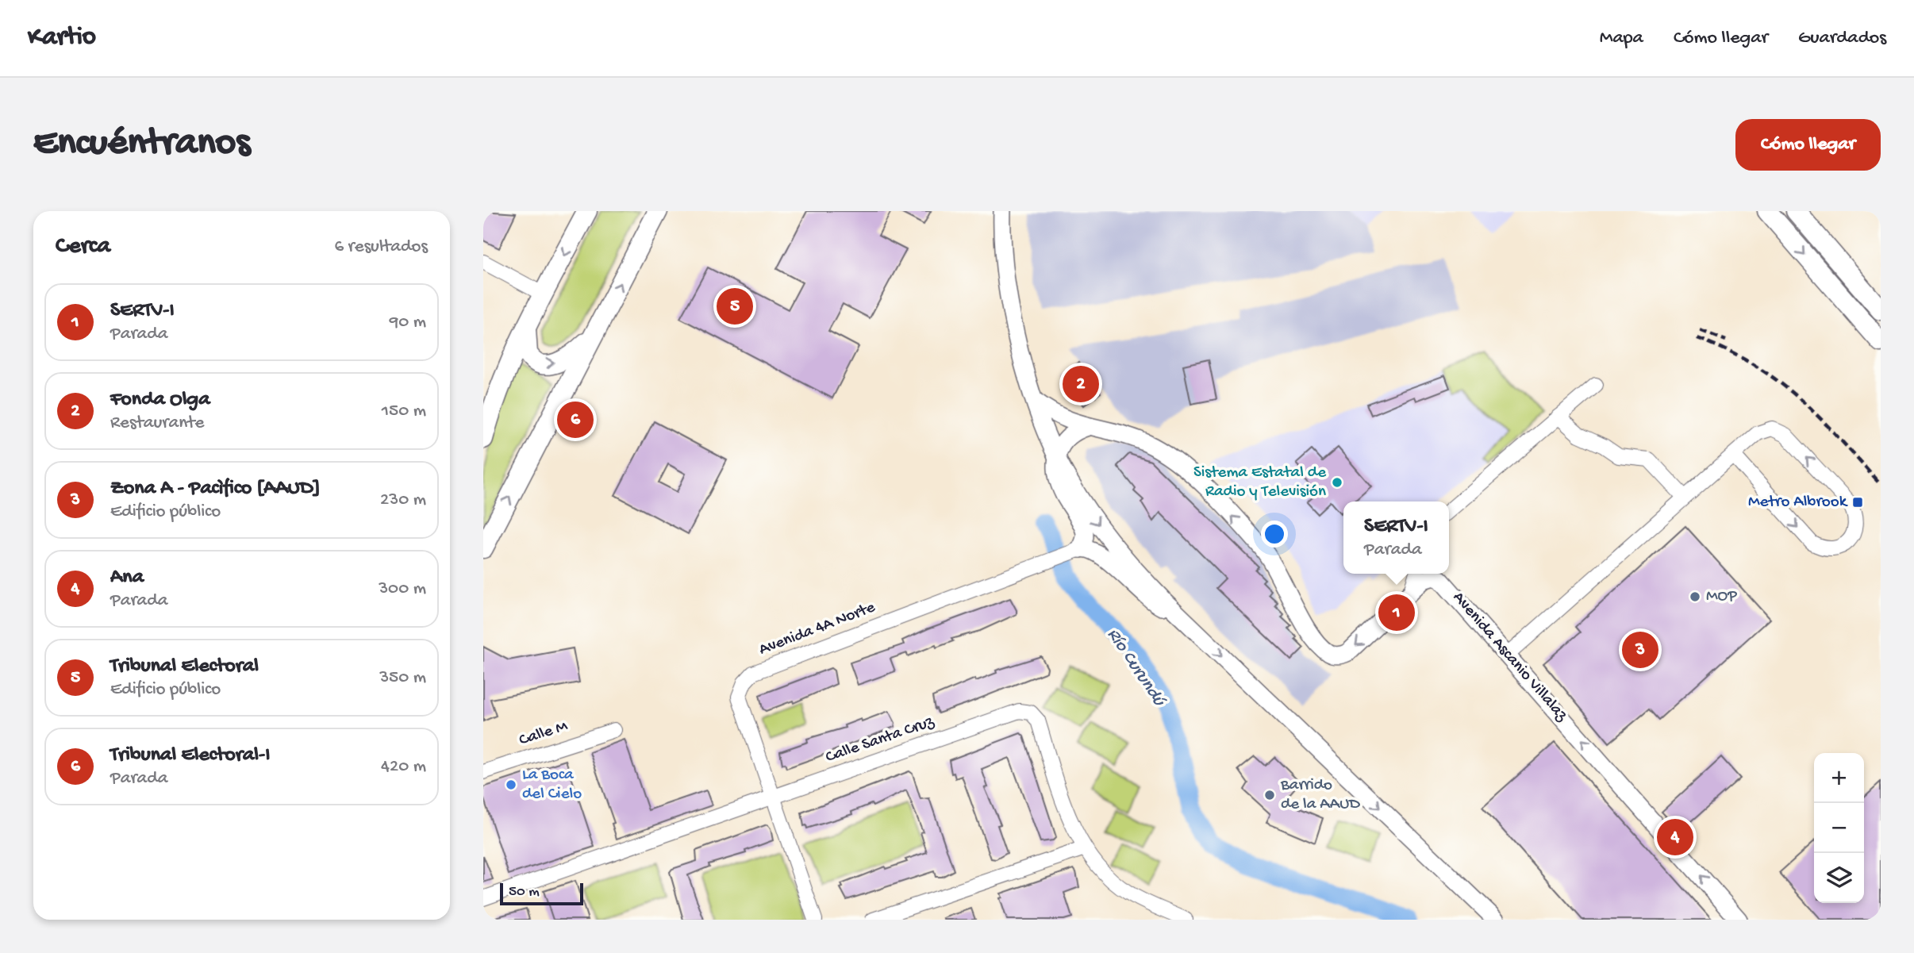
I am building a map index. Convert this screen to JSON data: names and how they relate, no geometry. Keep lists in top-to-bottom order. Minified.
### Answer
{"streets":{"main road":["Avenida Ascanio Villalaz"],"street":["Avenida 4A Norte","Calle M","Calle Santa Cruz"]},"crossings":[["Avenida 4A Norte","Calle Santa Cruz"]],"water":["Río Curundú"],"places":{"other":["Sistema Estatal de Radio y Televisión","MOP","La Boca del Cielo","Barrido de la AAUD"],"transit":["Metro Albrook"]},"scale_bar":"50 m","page":{"header":"Kartio","nav":["Mapa","Cómo llegar","Guardados"],"buttons":"Cómo llegar","title":"Encuéntranos","heading":["Cerca","6 resultados"],"list":[{"mark":"1","name":"SERTV-I","note":"Parada","value":"90 m"},{"mark":"2","name":"Fonda Olga","note":"Restaurante","value":"150 m"},{"mark":"3","name":"Zona A - Pacìfico [AAUD]","note":"Edificio público","value":"230 m"},{"mark":"4","name":"Ana","note":"Parada","value":"300 m"},{"mark":"5","name":"Tribunal Electoral","note":"Edificio público","value":"350 m"},{"mark":"6","name":"Tribunal Electoral-I","note":"Parada","value":"420 m"}],"pins":["5","2","6","1","3","4"],"popup":["SERTV-I","Parada"],"map_buttons":["+","−"],"scale":"50 m"}}
